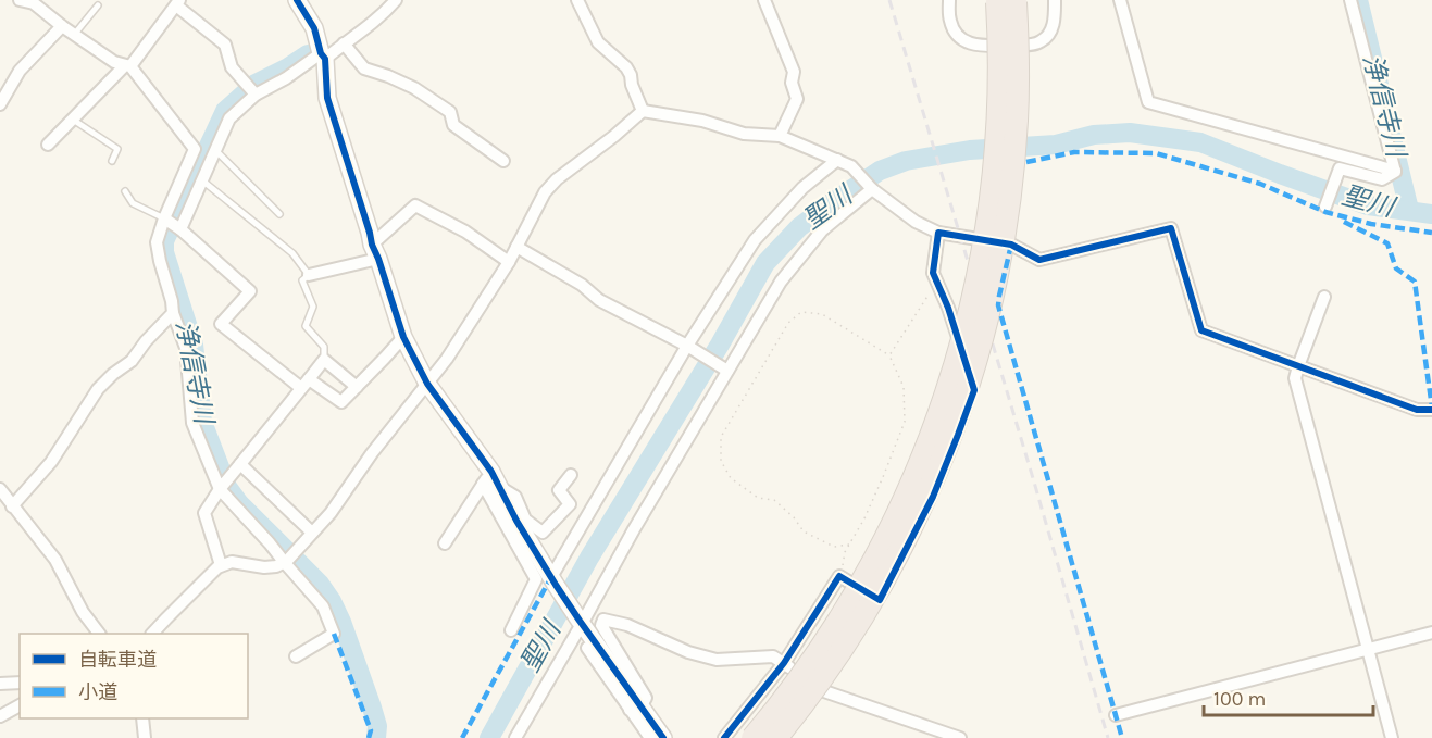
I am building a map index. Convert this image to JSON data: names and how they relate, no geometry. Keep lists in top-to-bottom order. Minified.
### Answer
{"water":["浄信寺川","聖川"],"legend":["自転車道","小道"],"scale_bar":"100 m"}
